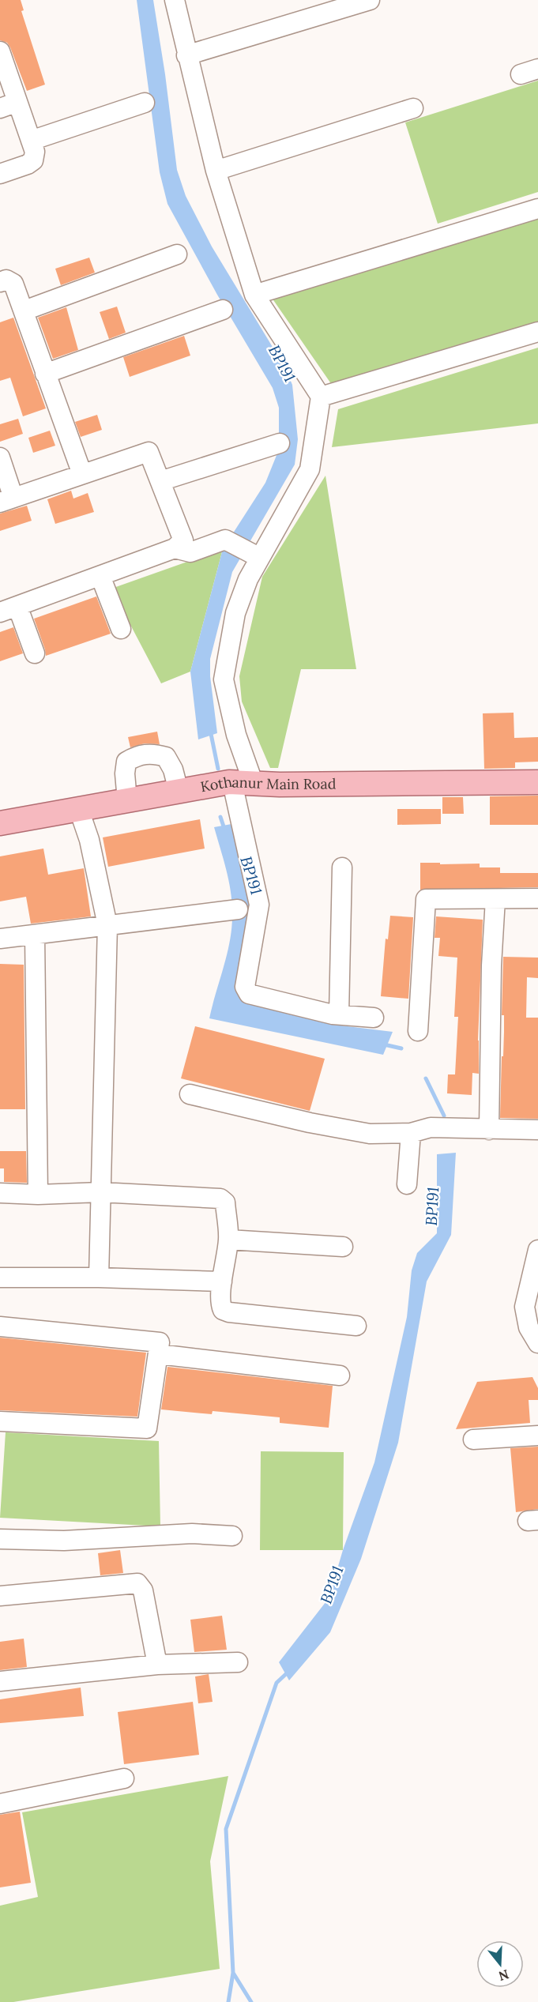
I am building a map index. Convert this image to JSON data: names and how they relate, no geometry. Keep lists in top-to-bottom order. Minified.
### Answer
{"streets":{"main road":["Kothanur Main Road"]},"water":["BP191"],"north":"bottom"}
